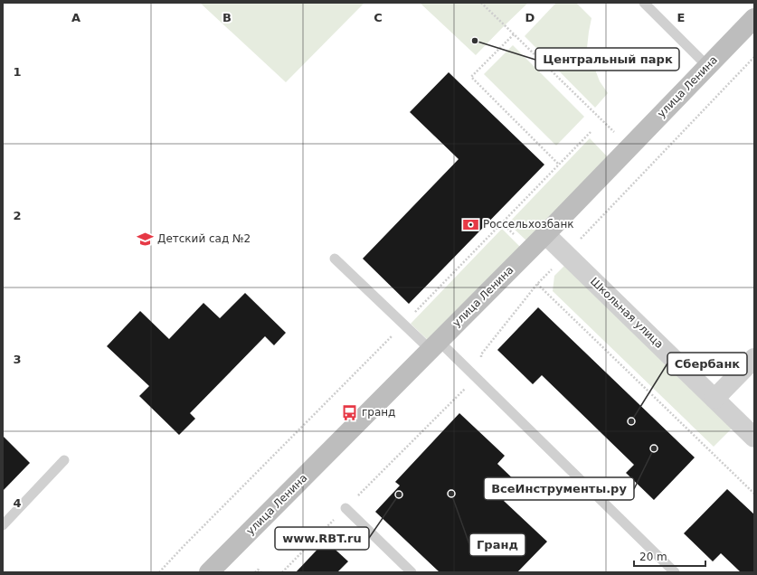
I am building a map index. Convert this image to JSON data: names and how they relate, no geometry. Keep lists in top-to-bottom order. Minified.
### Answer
{"streets":{"street":["улица Ленина","Школьная улица"]},"crossings":[["улица Ленина","Школьная улица"]],"places":{"other":["Центральный парк","Сбербанк","ВсеИнструменты.ру","Гранд","www.RBT.ru"],"bank":["Россельхозбанк"],"school or university":["Детский сад №2"],"bus stop":["гранд"]},"scale_bar":"20 m","grid":{"columns":["A","B","C","D","E"],"rows":["1","2","3","4"]}}
